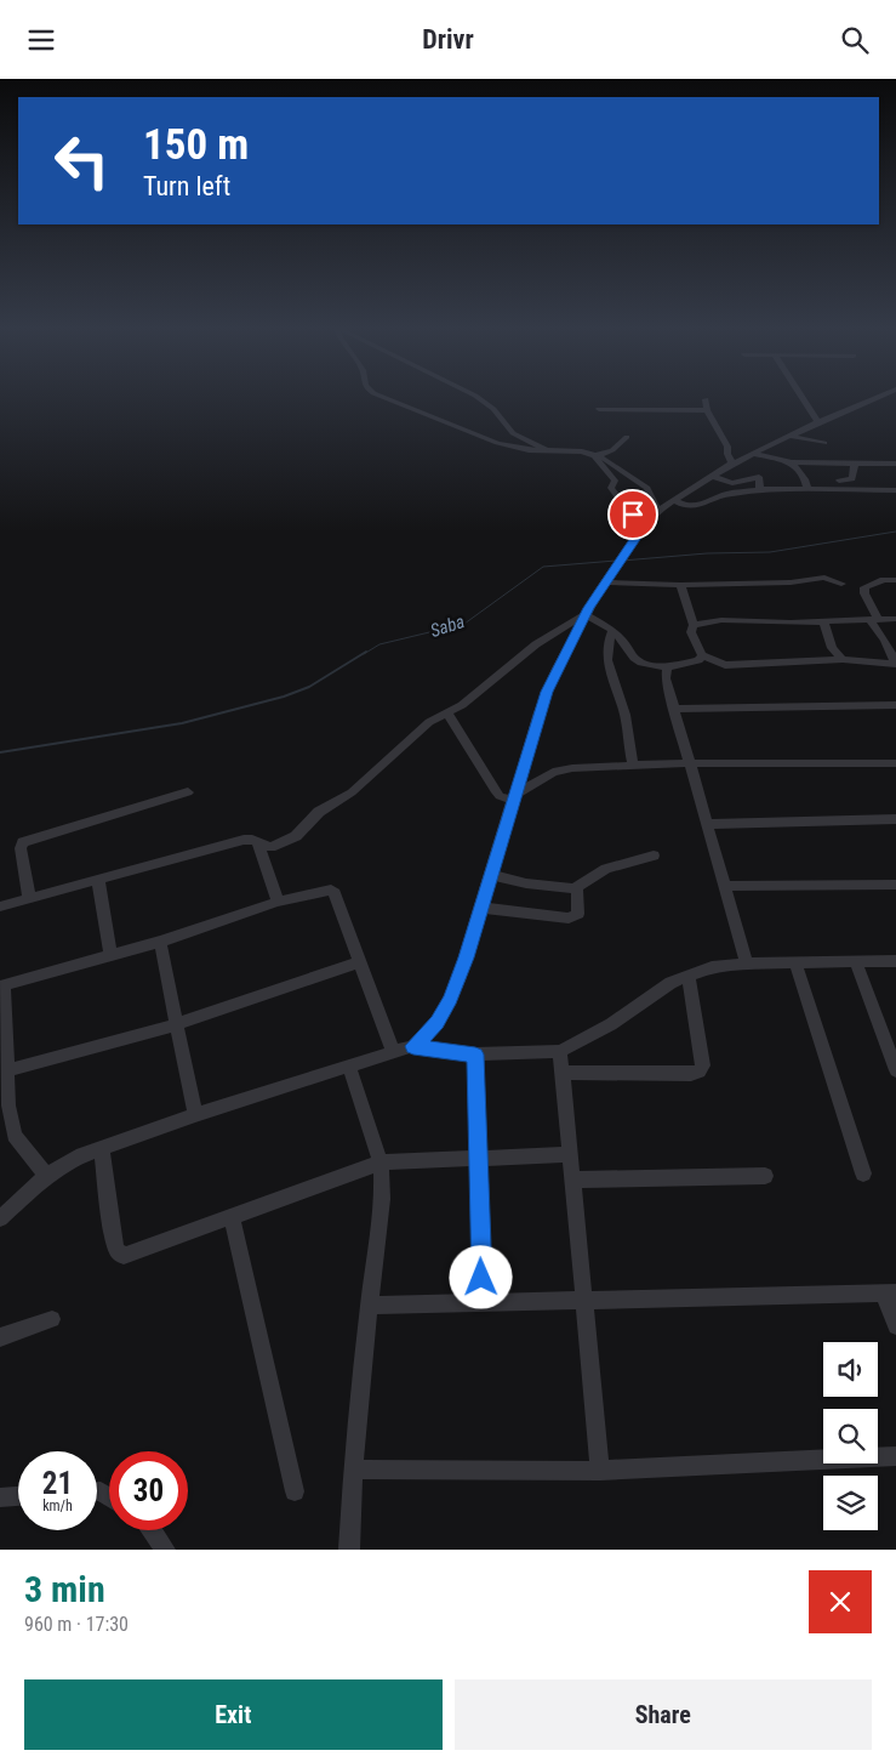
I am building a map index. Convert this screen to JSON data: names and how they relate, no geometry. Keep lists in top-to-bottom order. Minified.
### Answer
{"water":["Saba"],"page":{"header":"Drivr","turn":["150 m","Turn left"],"speed":"21 km/h","limit":"30","heading":["3 min","960 m · 17:30"],"buttons":["Exit","Share"]}}
